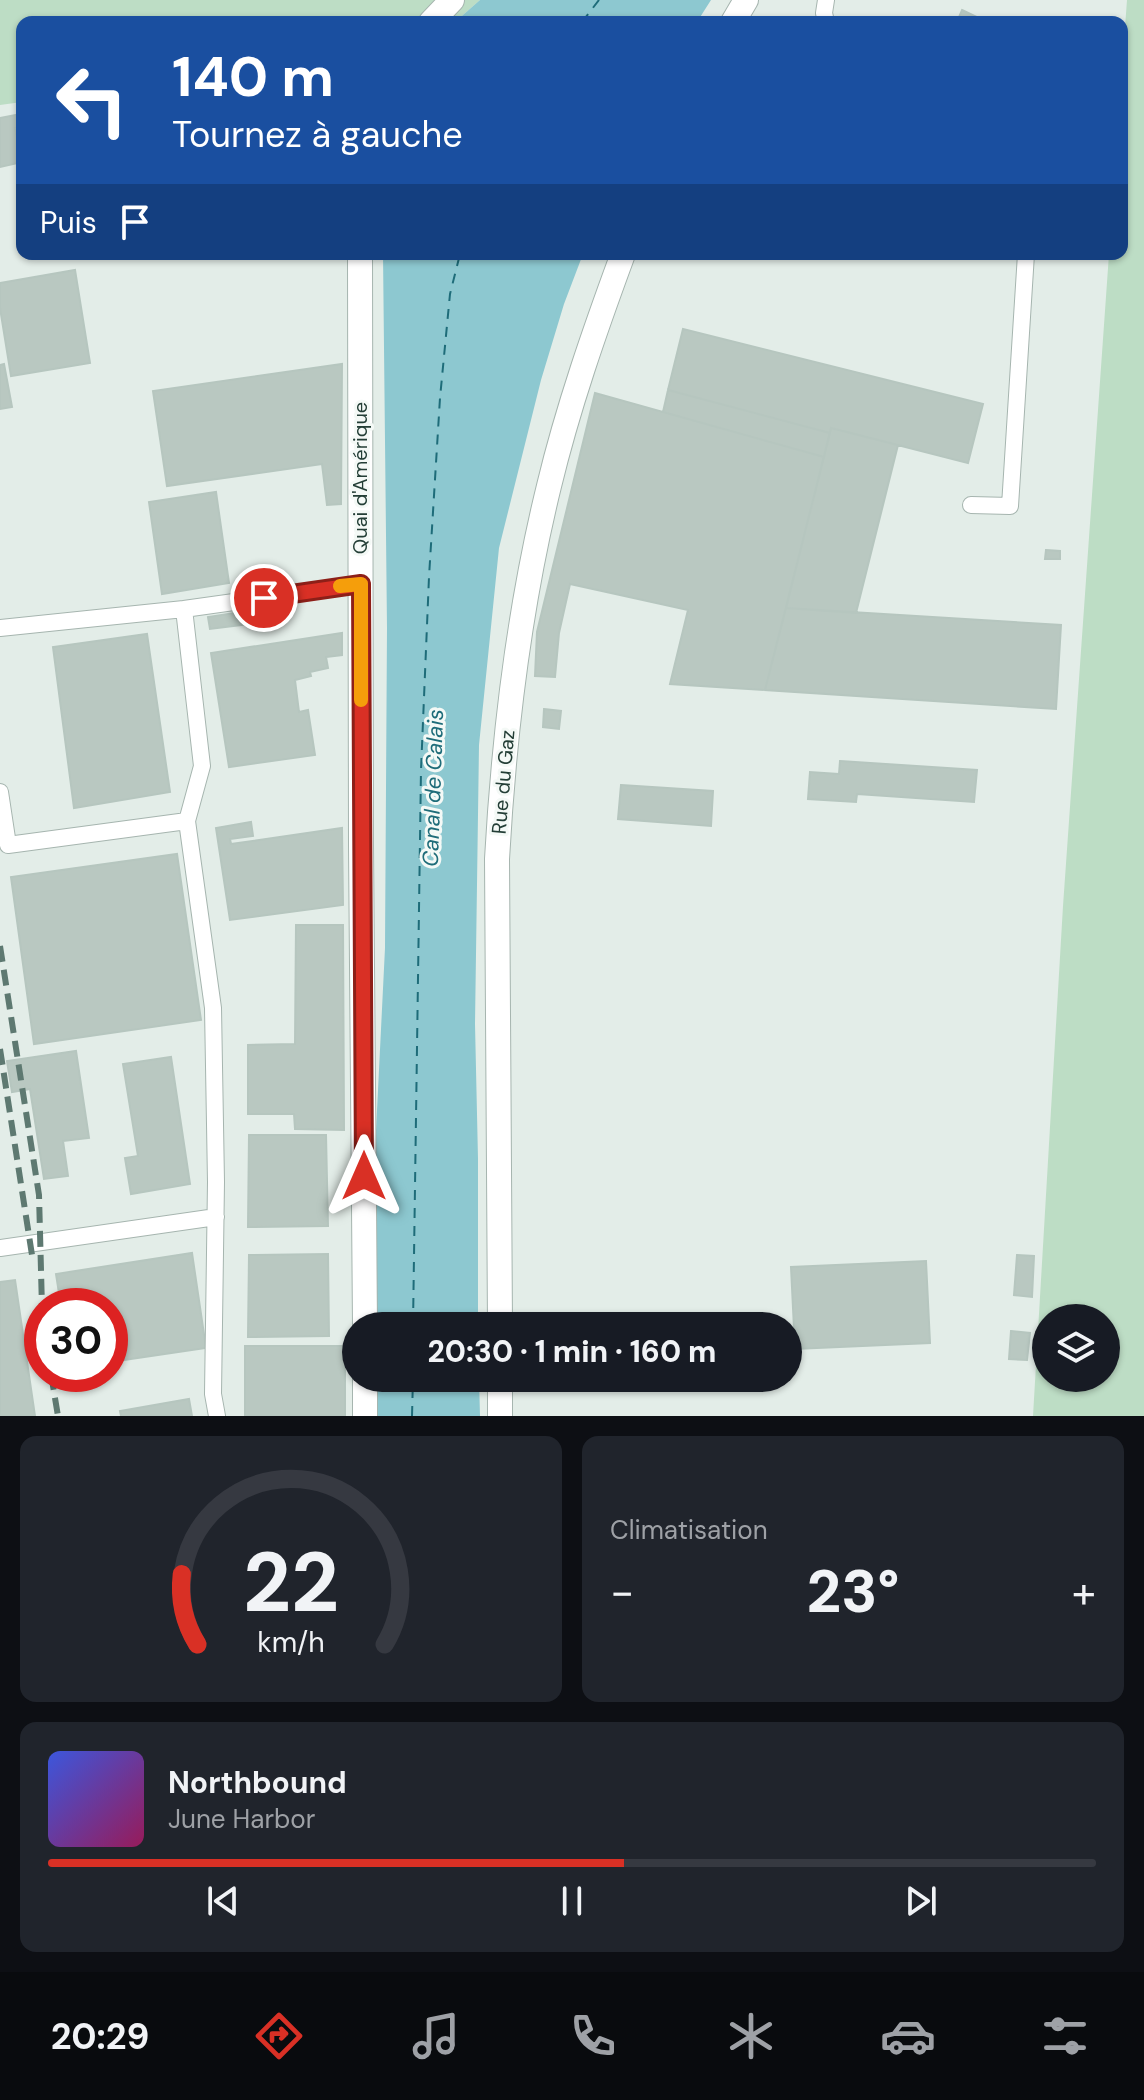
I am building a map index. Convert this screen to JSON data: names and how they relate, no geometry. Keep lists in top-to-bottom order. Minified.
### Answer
{"streets":{"street":["Quai d'Amérique","Rue du Gaz"]},"water":["Canal de Calais"],"page":{"turn":["140 m","Tournez à gauche"],"then":"Puis","limit":"30","trip":"20:30 · 1 min · 160 m","tile":"Climatisation","heat":["−","23°","+"],"song":["Northbound","June Harbor"],"tabs":"20:29","gauge":["22","km/h"]}}
